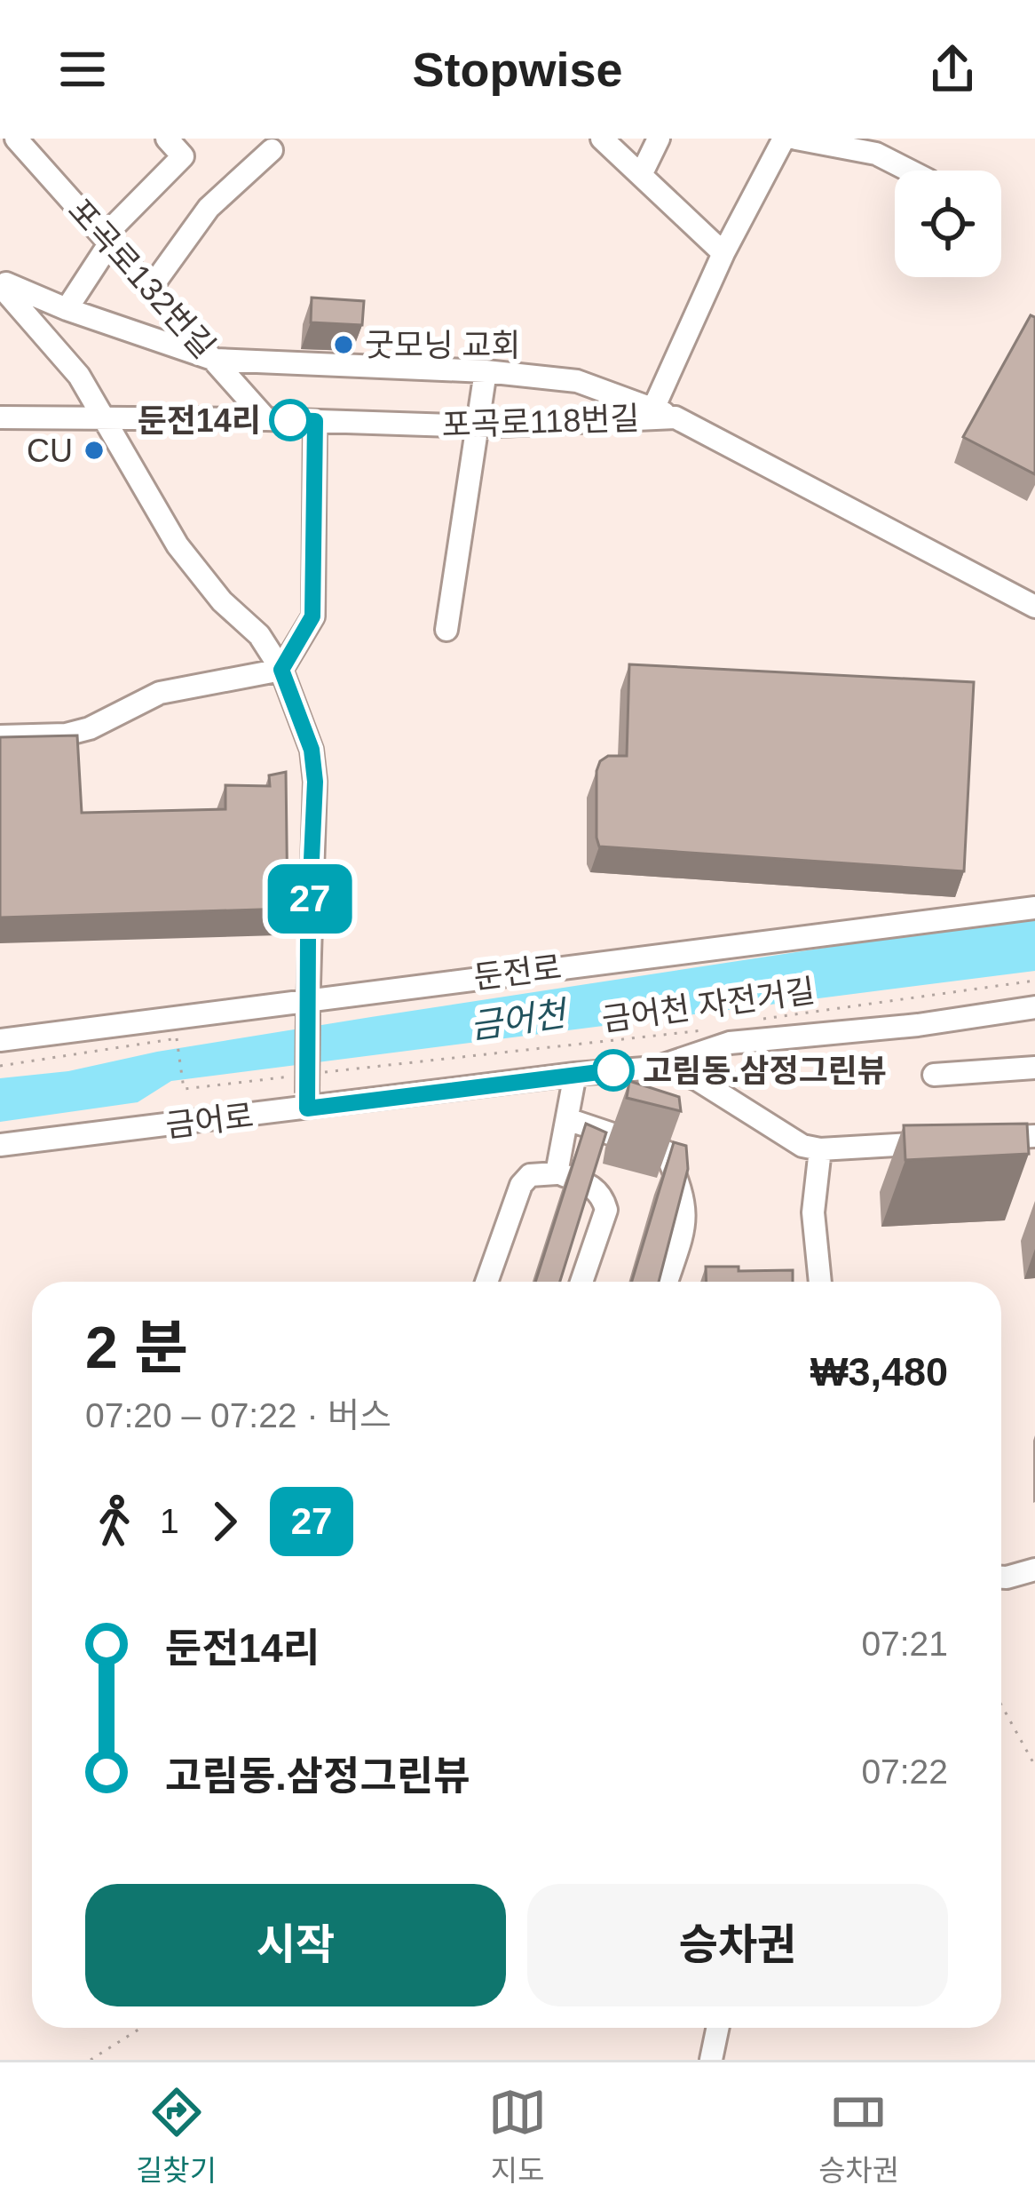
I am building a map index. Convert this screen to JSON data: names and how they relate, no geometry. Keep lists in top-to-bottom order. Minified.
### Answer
{"streets":{"street":["포곡로132번길","포곡로118번길","둔전로","금어로"],"path":["금어천 자전거길"]},"crossings":[["포곡로132번길","포곡로118번길"]],"water":["금어천"],"places":["굿모닝 교회","둔전14리","CU","고림동.삼정그린뷰"],"lines":["bus line 27"],"page":{"header":"Stopwise","on_map":"27","heading":["2 분","07:20 – 07:22 · 버스","₩3,480"],"legs":["1","27"],"list":[{"name":"둔전14리","value":"07:21"},{"name":"고림동.삼정그린뷰","value":"07:22"}],"buttons":["시작","승차권"],"tabs":["길찾기","지도","승차권"]}}
